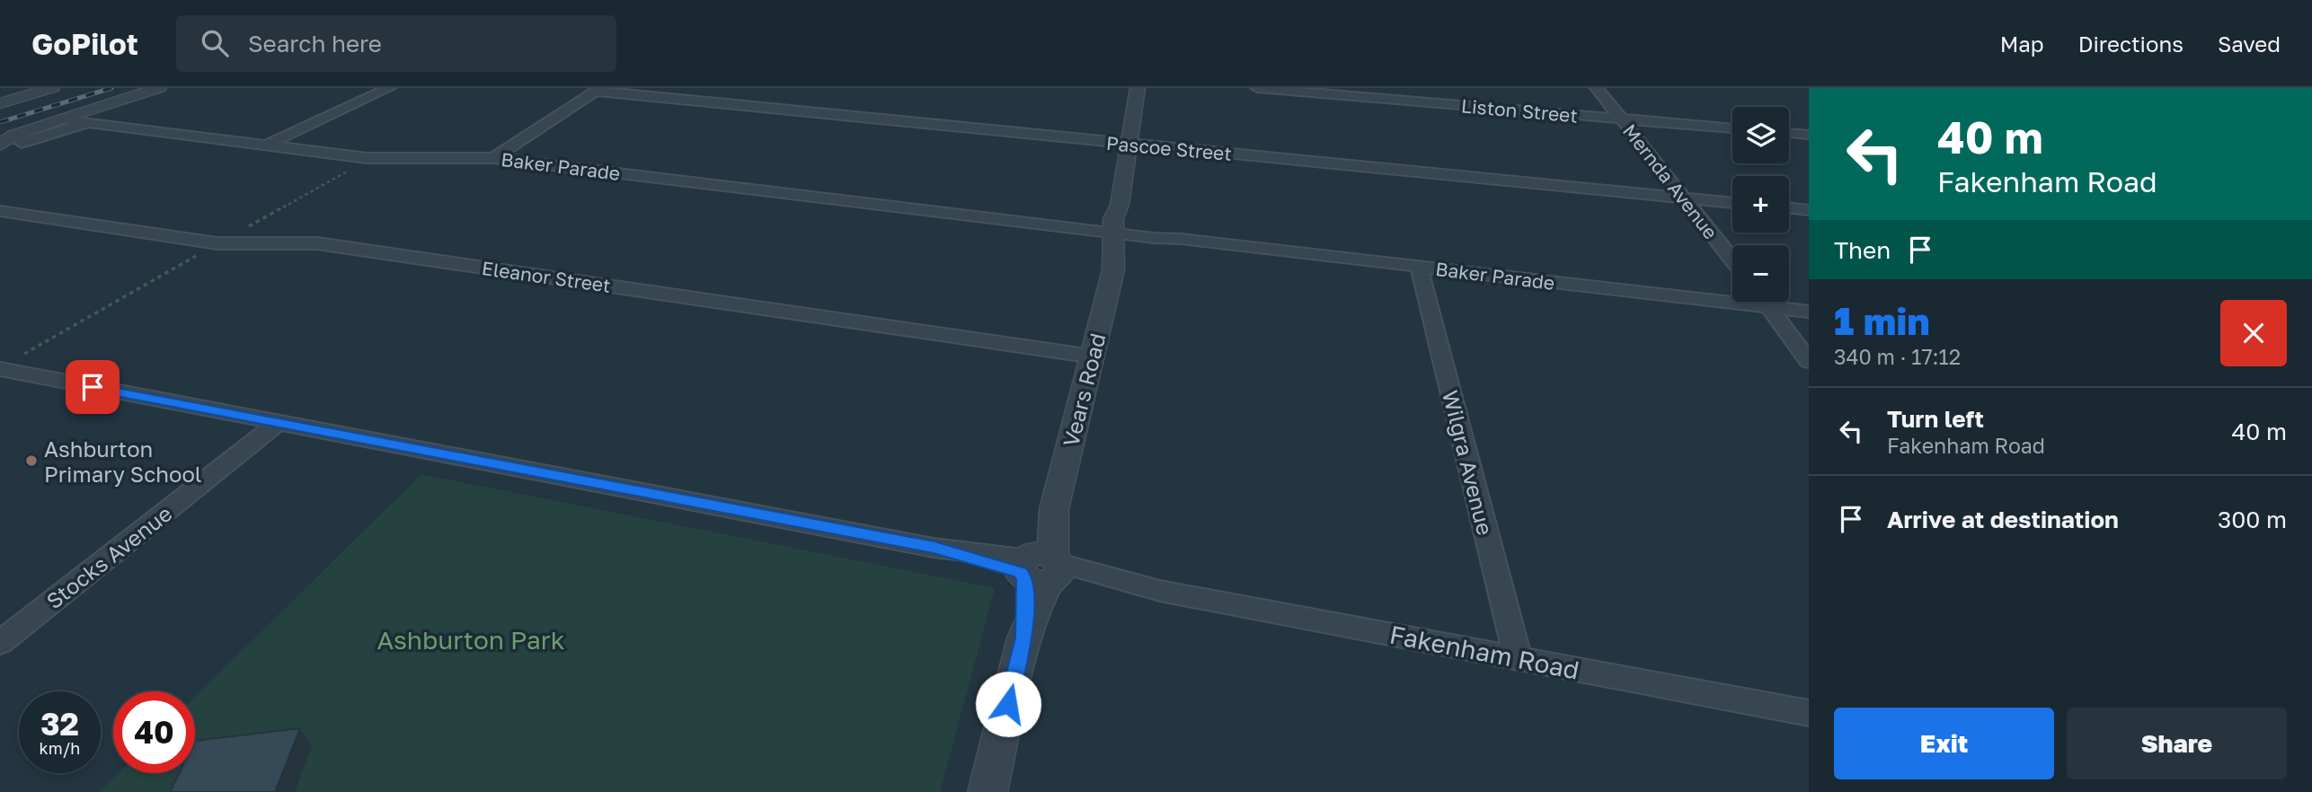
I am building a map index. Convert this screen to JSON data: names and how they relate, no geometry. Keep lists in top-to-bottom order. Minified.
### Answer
{"streets":{"street":["Liston Street","Pascoe Street","Baker Parade","Mernda Avenue","Eleanor Street","Vears Road","Wilgra Avenue","Stocks Avenue","Fakenham Road"]},"crossings":[["Liston Street","Mernda Avenue"],["Pascoe Street","Mernda Avenue"],["Pascoe Street","Vears Road"],["Baker Parade","Vears Road"],["Baker Parade","Wilgra Avenue"],["Eleanor Street","Vears Road"],["Vears Road","Fakenham Road"],["Wilgra Avenue","Fakenham Road"],["Stocks Avenue","Fakenham Road"]],"parks":["Ashburton Park"],"places":["Ashburton Primary School"],"page":{"header":"GoPilot","search":"Search here","nav":["Map","Directions","Saved"],"turn":["40 m","Fakenham Road"],"map_buttons":["+","−"],"then":"Then","heading":["1 min","340 m · 17:12"],"list":[{"name":"Turn left","note":"Fakenham Road","value":"40 m"},{"name":"Arrive at destination","value":"300 m"}],"speed":"32 km/h","limit":"40","buttons":["Exit","Share"]}}
